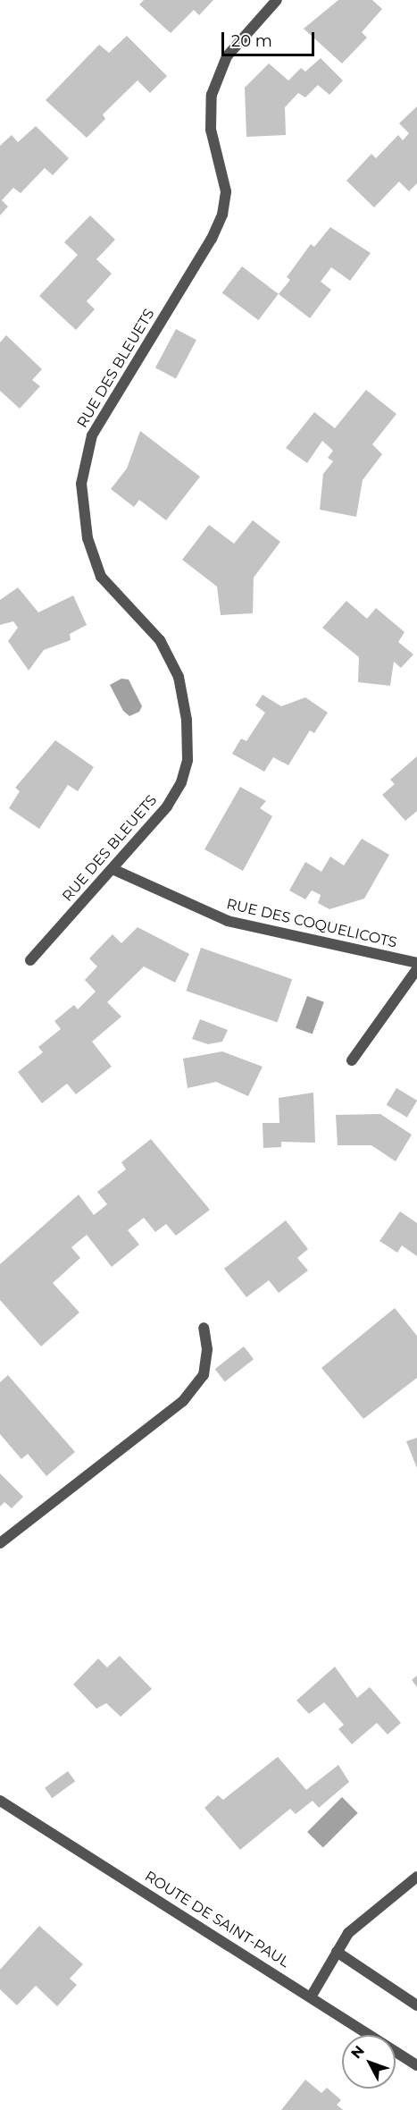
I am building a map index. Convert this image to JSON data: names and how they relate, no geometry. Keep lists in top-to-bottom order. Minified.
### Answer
{"streets":{"street":["RUE DES BLEUETS","RUE DES COQUELICOTS","ROUTE DE SAINT-PAUL"]},"crossings":[["RUE DES BLEUETS","RUE DES COQUELICOTS"]],"scale_bar":"20 m","north":"top left"}
